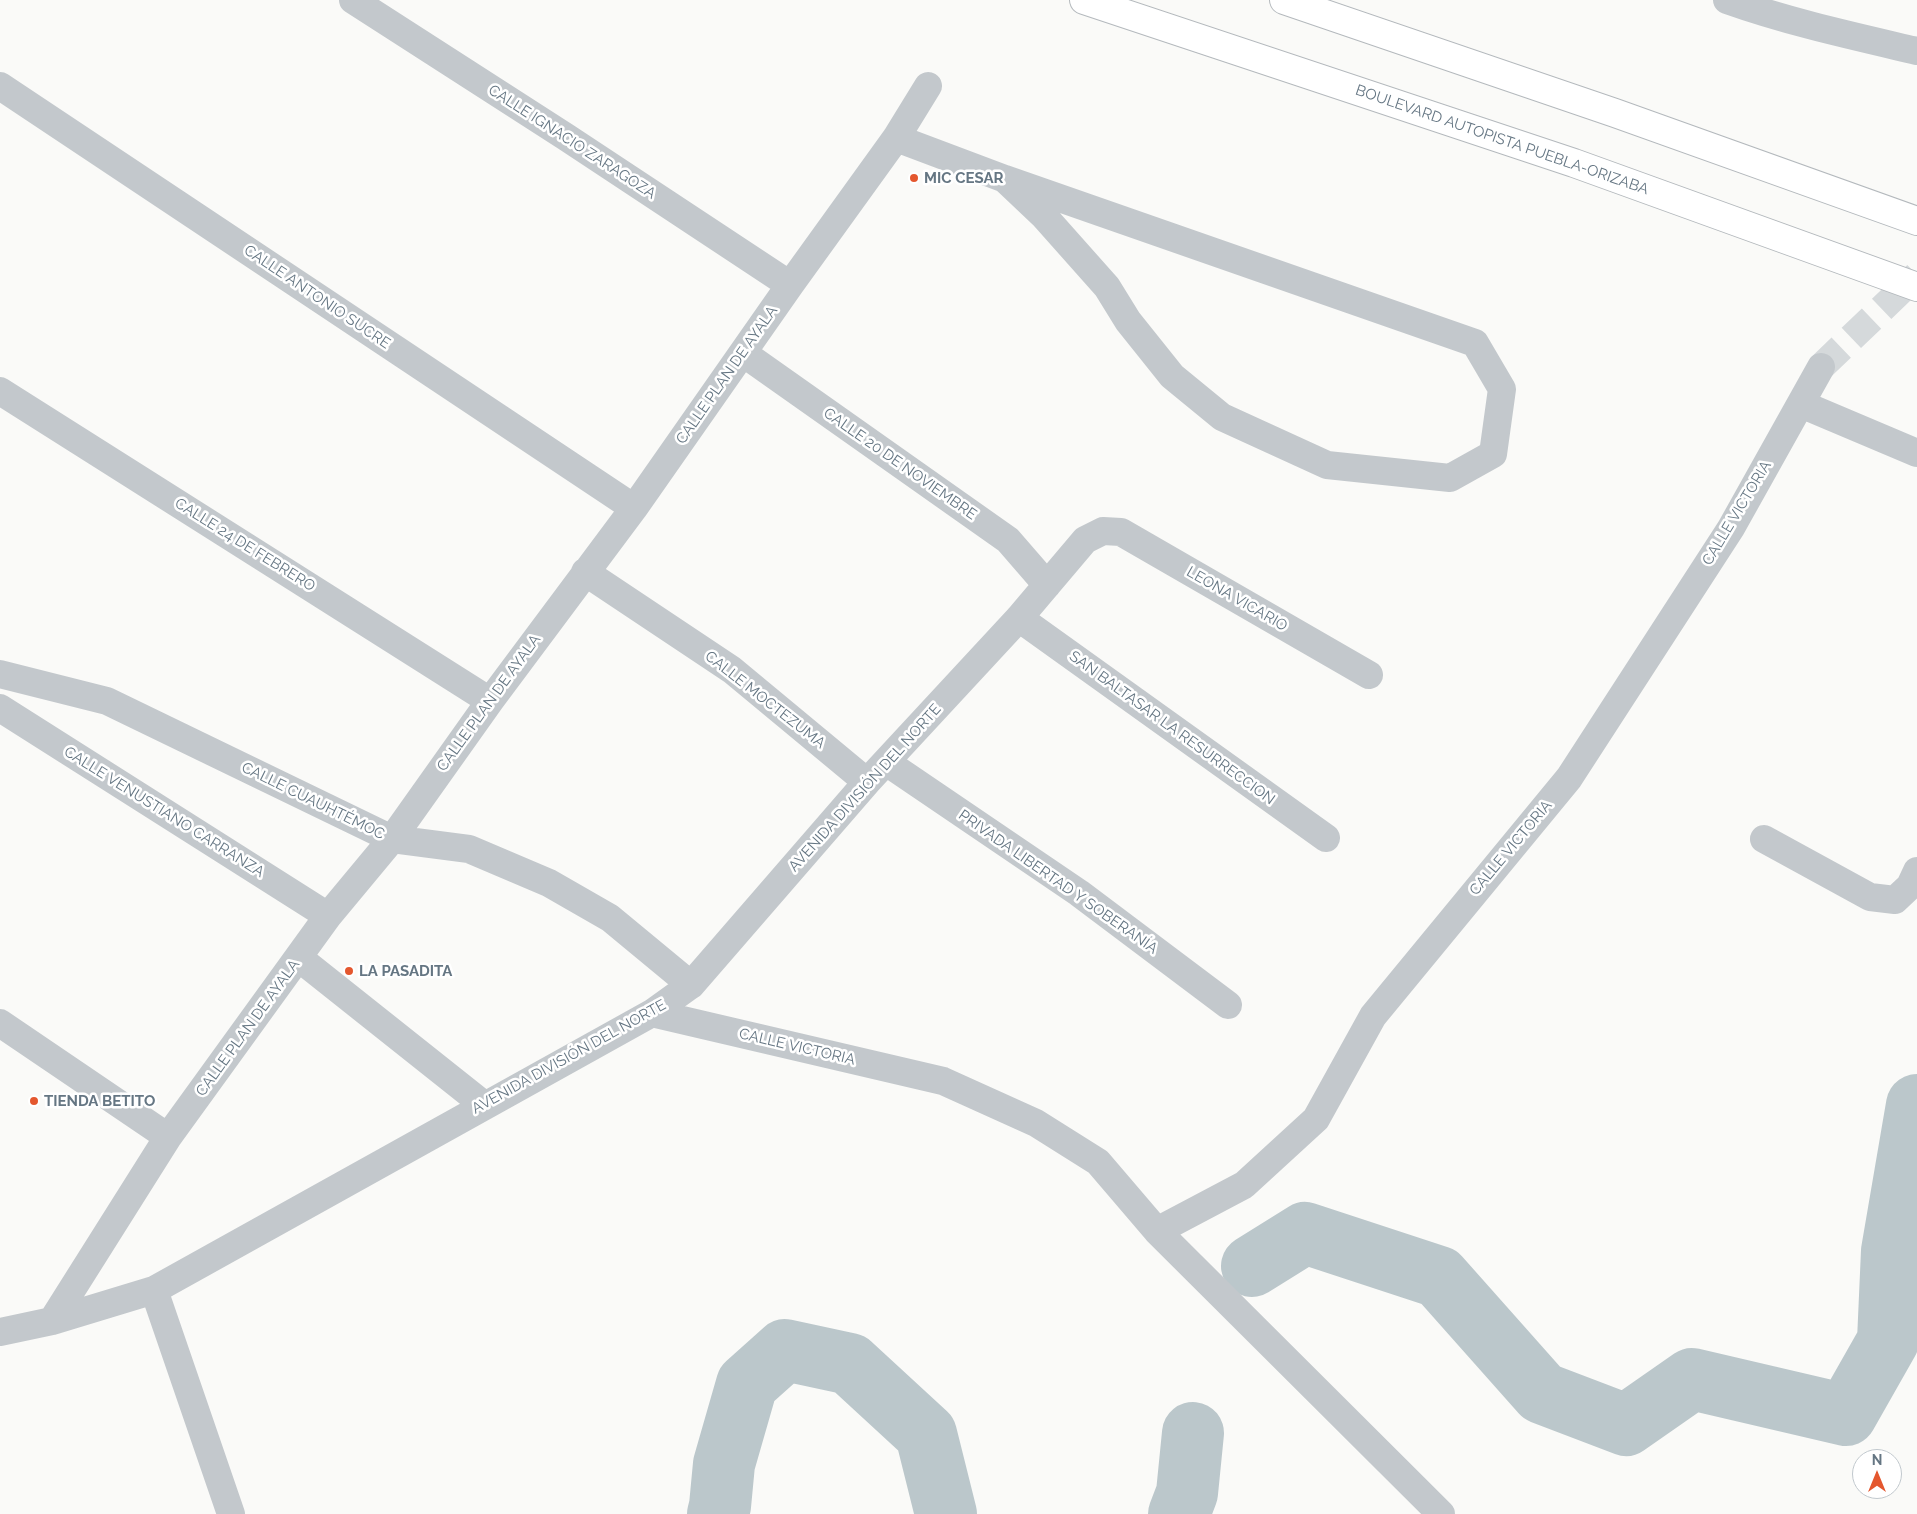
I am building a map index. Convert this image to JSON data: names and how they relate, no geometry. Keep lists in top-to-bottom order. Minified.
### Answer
{"streets":{"highway":["BOULEVARD AUTOPISTA PUEBLA-ORIZABA"],"street":["CALLE IGNACIO ZARAGOZA","CALLE ANTONIO SUCRE","CALLE PLAN DE AYALA","CALLE 20 DE NOVIEMBRE","CALLE VICTORIA","CALLE 24 DE FEBRERO","LEONA VICARIO","CALLE MOCTEZUMA","SAN BALTASAR LA RESURRECCION","AVENIDA DIVISIÓN DEL NORTE","CALLE CUAUHTÉMOC","CALLE VENUSTIANO CARRANZA","PRIVADA LIBERTAD Y SOBERANÍA"]},"crossings":[["CALLE IGNACIO ZARAGOZA","CALLE PLAN DE AYALA"],["CALLE ANTONIO SUCRE","CALLE PLAN DE AYALA"],["CALLE PLAN DE AYALA","CALLE 20 DE NOVIEMBRE"],["CALLE PLAN DE AYALA","CALLE 24 DE FEBRERO"],["CALLE PLAN DE AYALA","CALLE MOCTEZUMA"],["CALLE PLAN DE AYALA","AVENIDA DIVISIÓN DEL NORTE"],["CALLE PLAN DE AYALA","CALLE CUAUHTÉMOC"],["CALLE PLAN DE AYALA","CALLE VENUSTIANO CARRANZA"],["CALLE 20 DE NOVIEMBRE","AVENIDA DIVISIÓN DEL NORTE"],["CALLE VICTORIA","AVENIDA DIVISIÓN DEL NORTE"],["LEONA VICARIO","AVENIDA DIVISIÓN DEL NORTE"],["CALLE MOCTEZUMA","AVENIDA DIVISIÓN DEL NORTE"],["SAN BALTASAR LA RESURRECCION","AVENIDA DIVISIÓN DEL NORTE"],["AVENIDA DIVISIÓN DEL NORTE","CALLE CUAUHTÉMOC"],["AVENIDA DIVISIÓN DEL NORTE","PRIVADA LIBERTAD Y SOBERANÍA"]],"places":["MIC CESAR","LA PASADITA","TIENDA BETITO"],"north":"top"}
